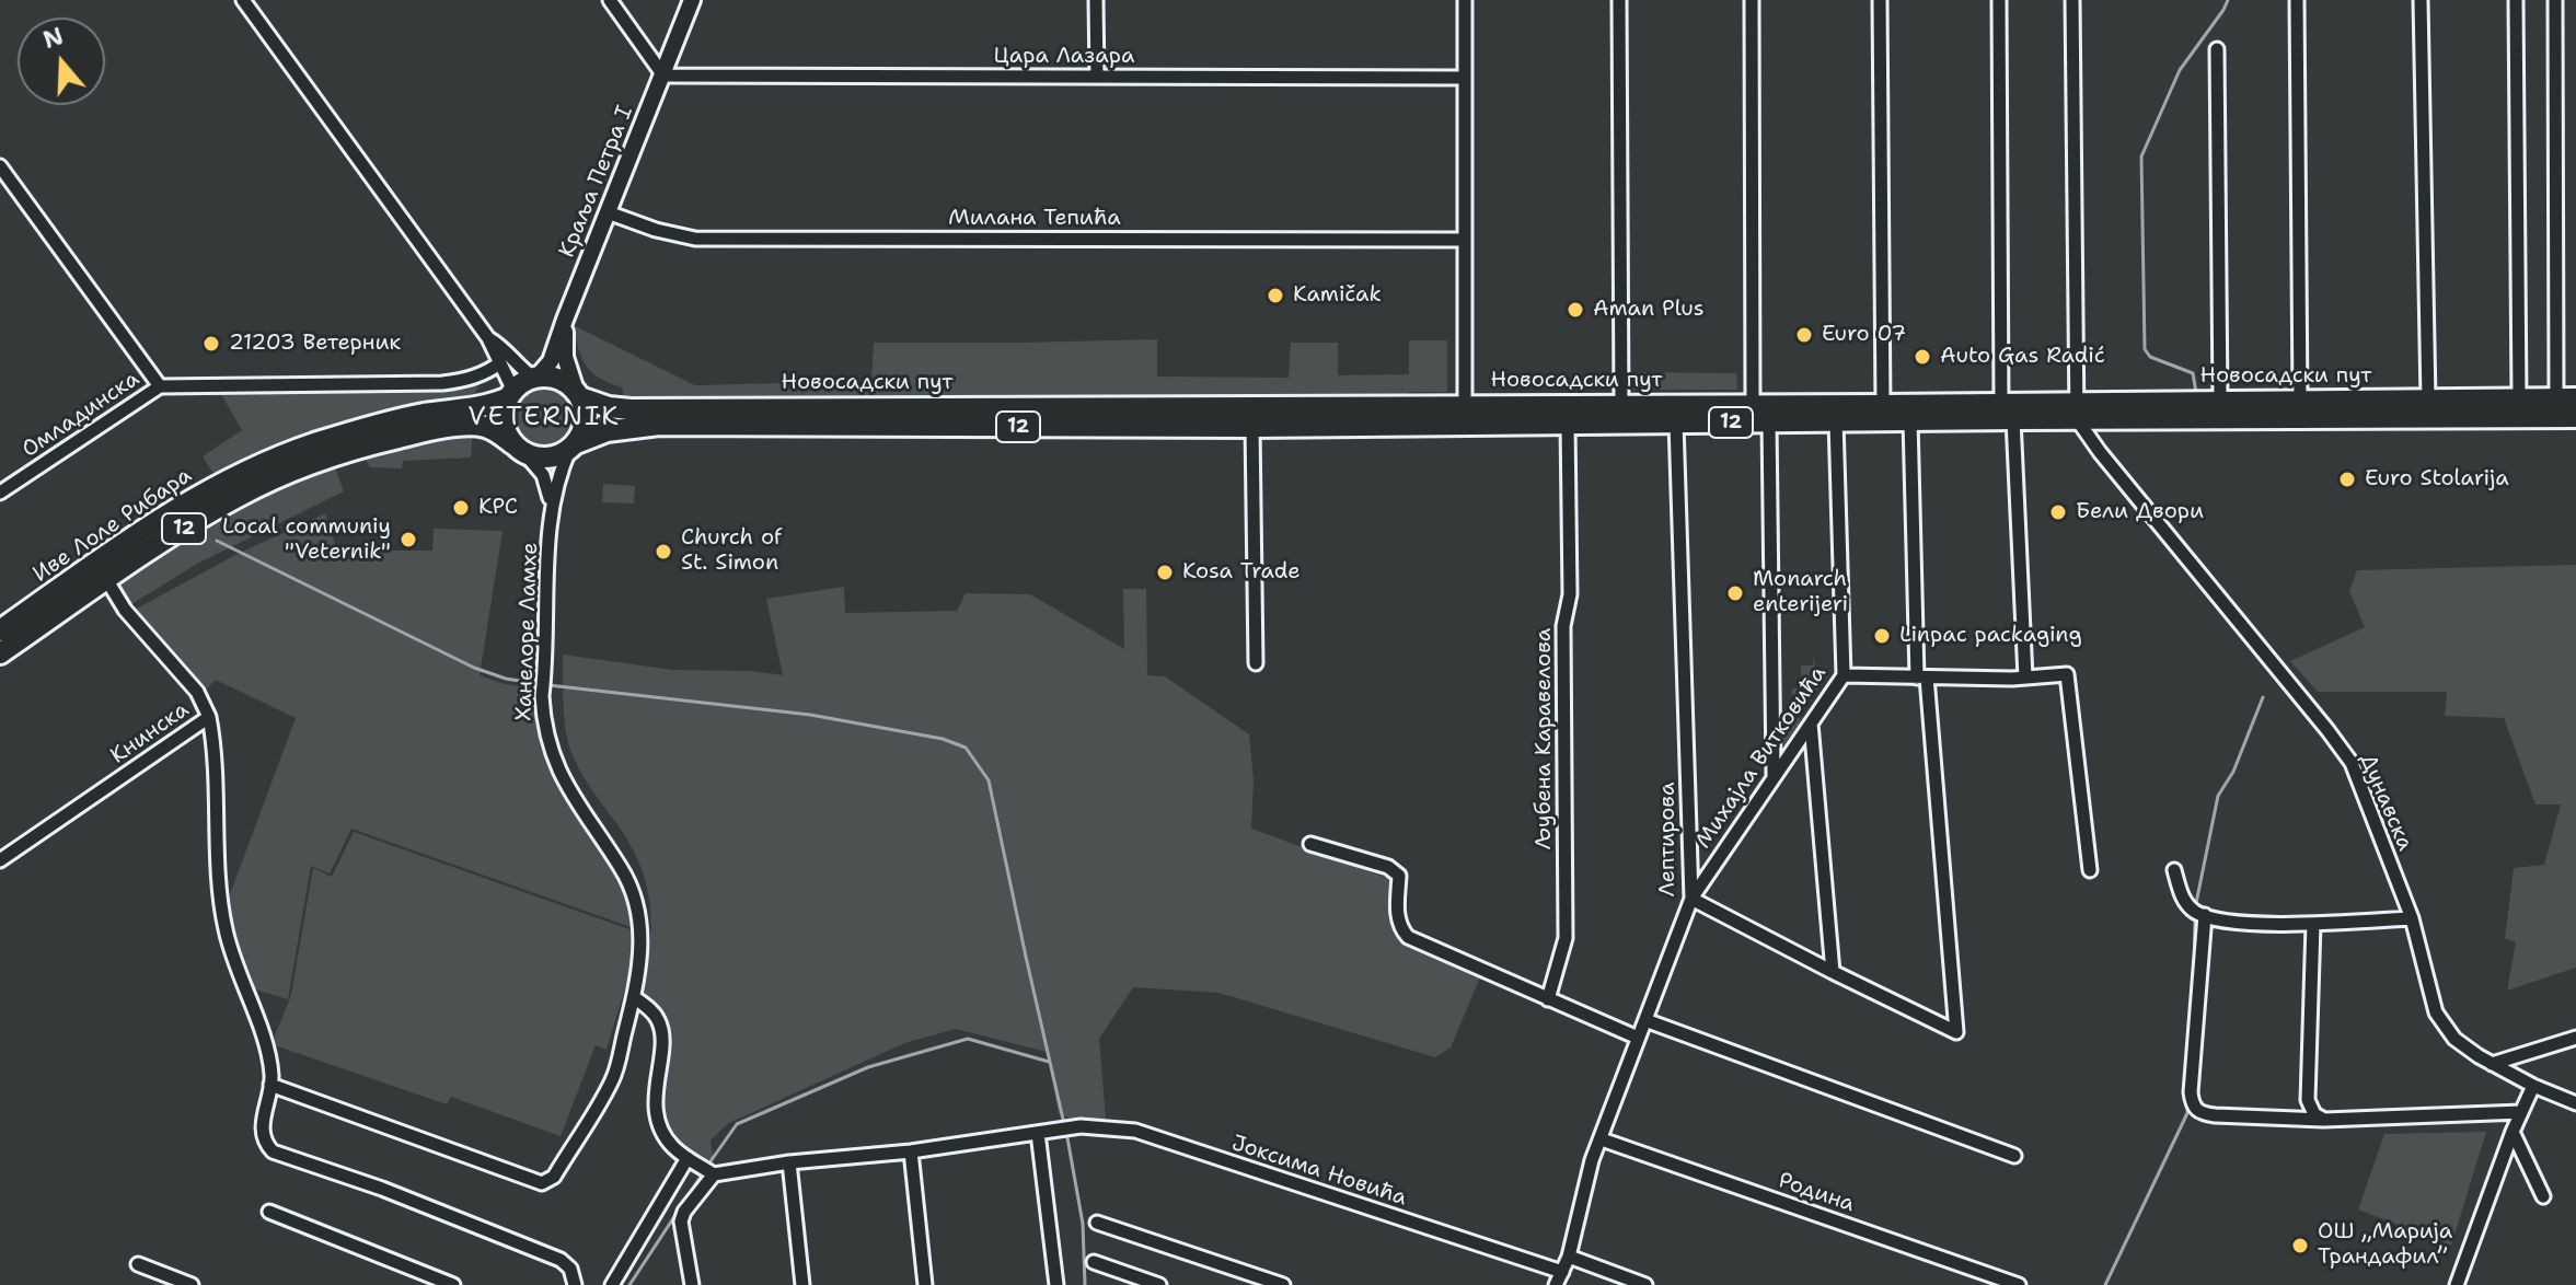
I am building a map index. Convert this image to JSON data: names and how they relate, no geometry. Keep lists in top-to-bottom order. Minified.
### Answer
{"streets":{"main road":["Новосадски пут","12","Иве Лоле Рибара"],"street":["Цара Лазара","Краља Петра I","Милана Тепића","Омладинска","Ханелоре Ламхе","Книнска","Љубена Каравелова","Михајла Витковића","Дунавска","Лептирова","Јоксима Новића","Родина"]},"crossings":[["Цара Лазара","Краља Петра I"],["Краља Петра I","Милана Тепића"],["Краља Петра I","Новосадски пут"],["Краља Петра I","12"],["Краља Петра I","Иве Лоле Рибара"],["Краља Петра I","Ханелоре Ламхе"],["Новосадски пут","12"],["Новосадски пут","Иве Лоле Рибара"],["Новосадски пут","Ханелоре Ламхе"],["Новосадски пут","Љубена Каравелова"],["Новосадски пут","Михајла Витковића"],["Новосадски пут","Дунавска"],["Новосадски пут","Лептирова"],["12","Иве Лоле Рибара"],["12","Ханелоре Ламхе"],["Иве Лоле Рибара","Ханелоре Ламхе"],["Иве Лоле Рибара","Книнска"],["Михајла Витковића","Лептирова"],["Лептирова","Јоксима Новића"],["Лептирова","Родина"]],"districts":["VETERNIK"],"places":["Kamičak","Aman Plus","Euro 07","21203 Ветерник","Auto Gas Radić","Euro Stolarija","KPC","Бели Двори","Local communiy \"Veternik\"","Church of St. Simon","Kosa Trade","Monarch enterijeri","Linpac packaging","ОШ „Марија Трандафил”"],"north":"top"}
